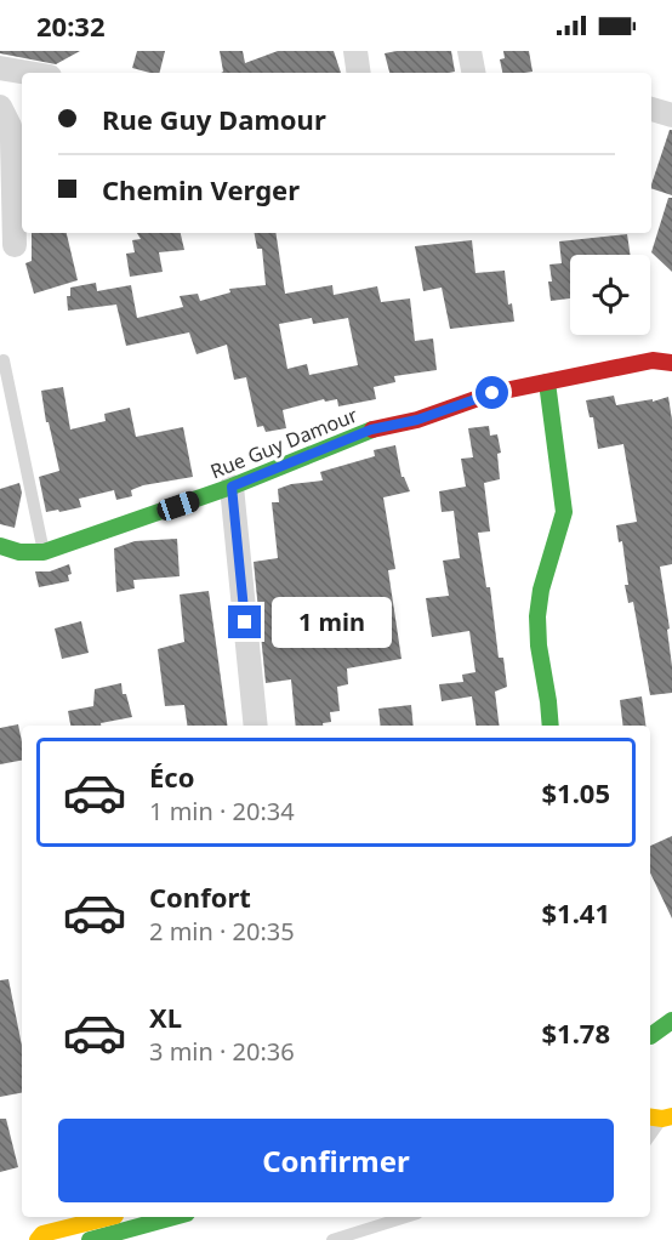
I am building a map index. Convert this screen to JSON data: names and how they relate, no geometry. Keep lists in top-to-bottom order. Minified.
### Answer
{"streets":{"street":["Rue Guy Damour"]},"page":{"status":"20:32","banner":["Rue Guy Damour","Chemin Verger"],"bubble":"1 min","list":[{"name":"Éco","note":"1 min · 20:34","value":"$1.05"},{"name":"Confort","note":"2 min · 20:35","value":"$1.41"},{"name":"XL","note":"3 min · 20:36","value":"$1.78"}],"buttons":"Confirmer"}}
